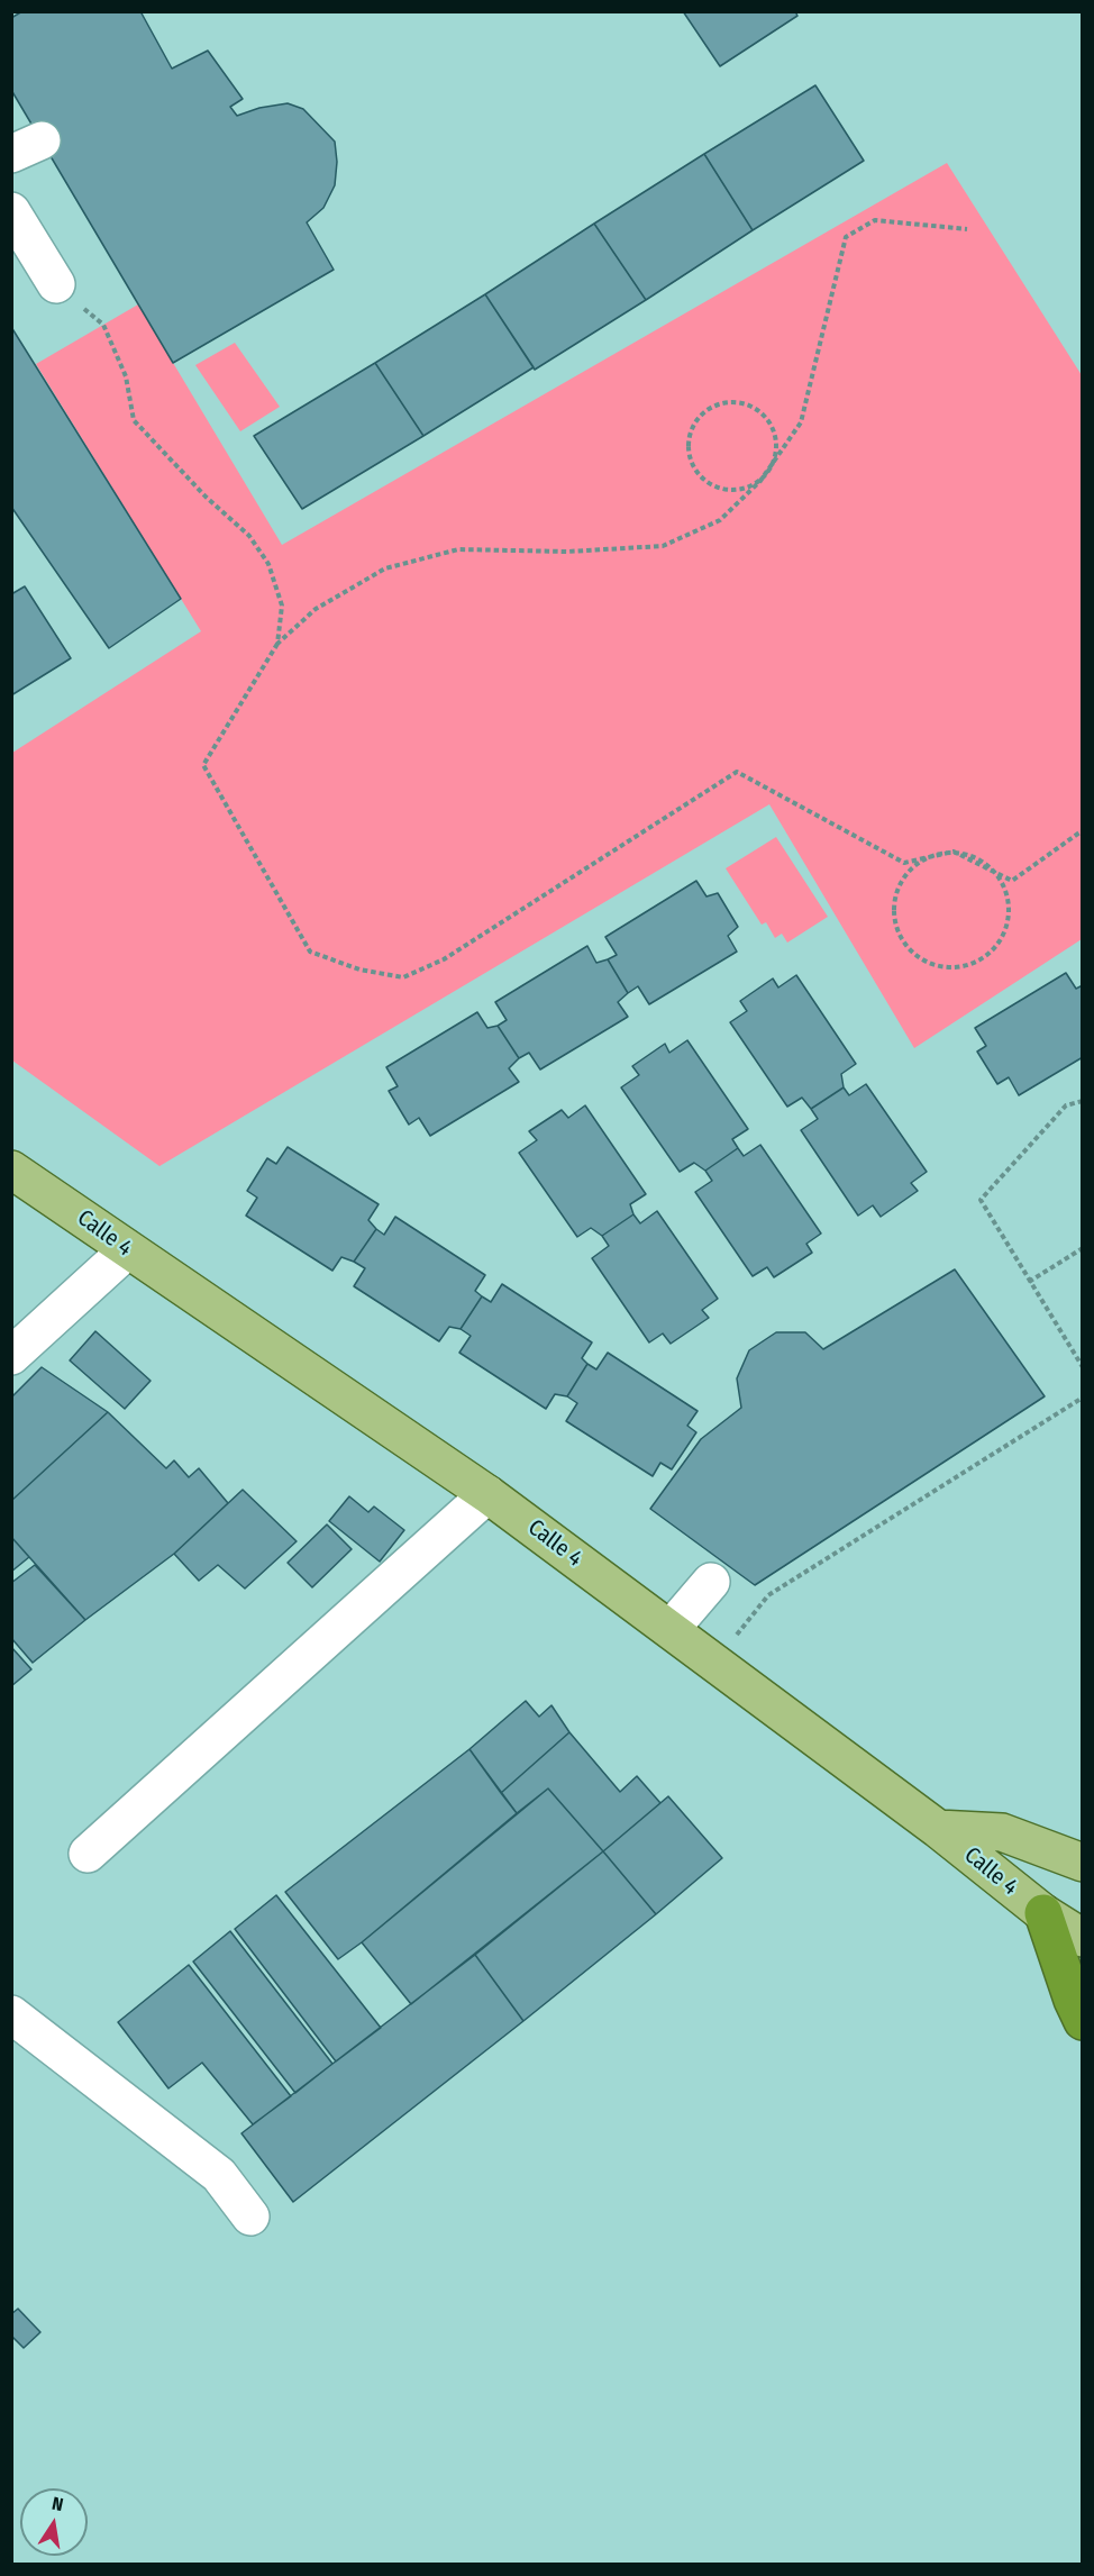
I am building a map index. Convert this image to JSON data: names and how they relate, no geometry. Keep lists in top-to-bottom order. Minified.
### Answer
{"streets":{"main road":["Calle 4"]},"north":"top"}
